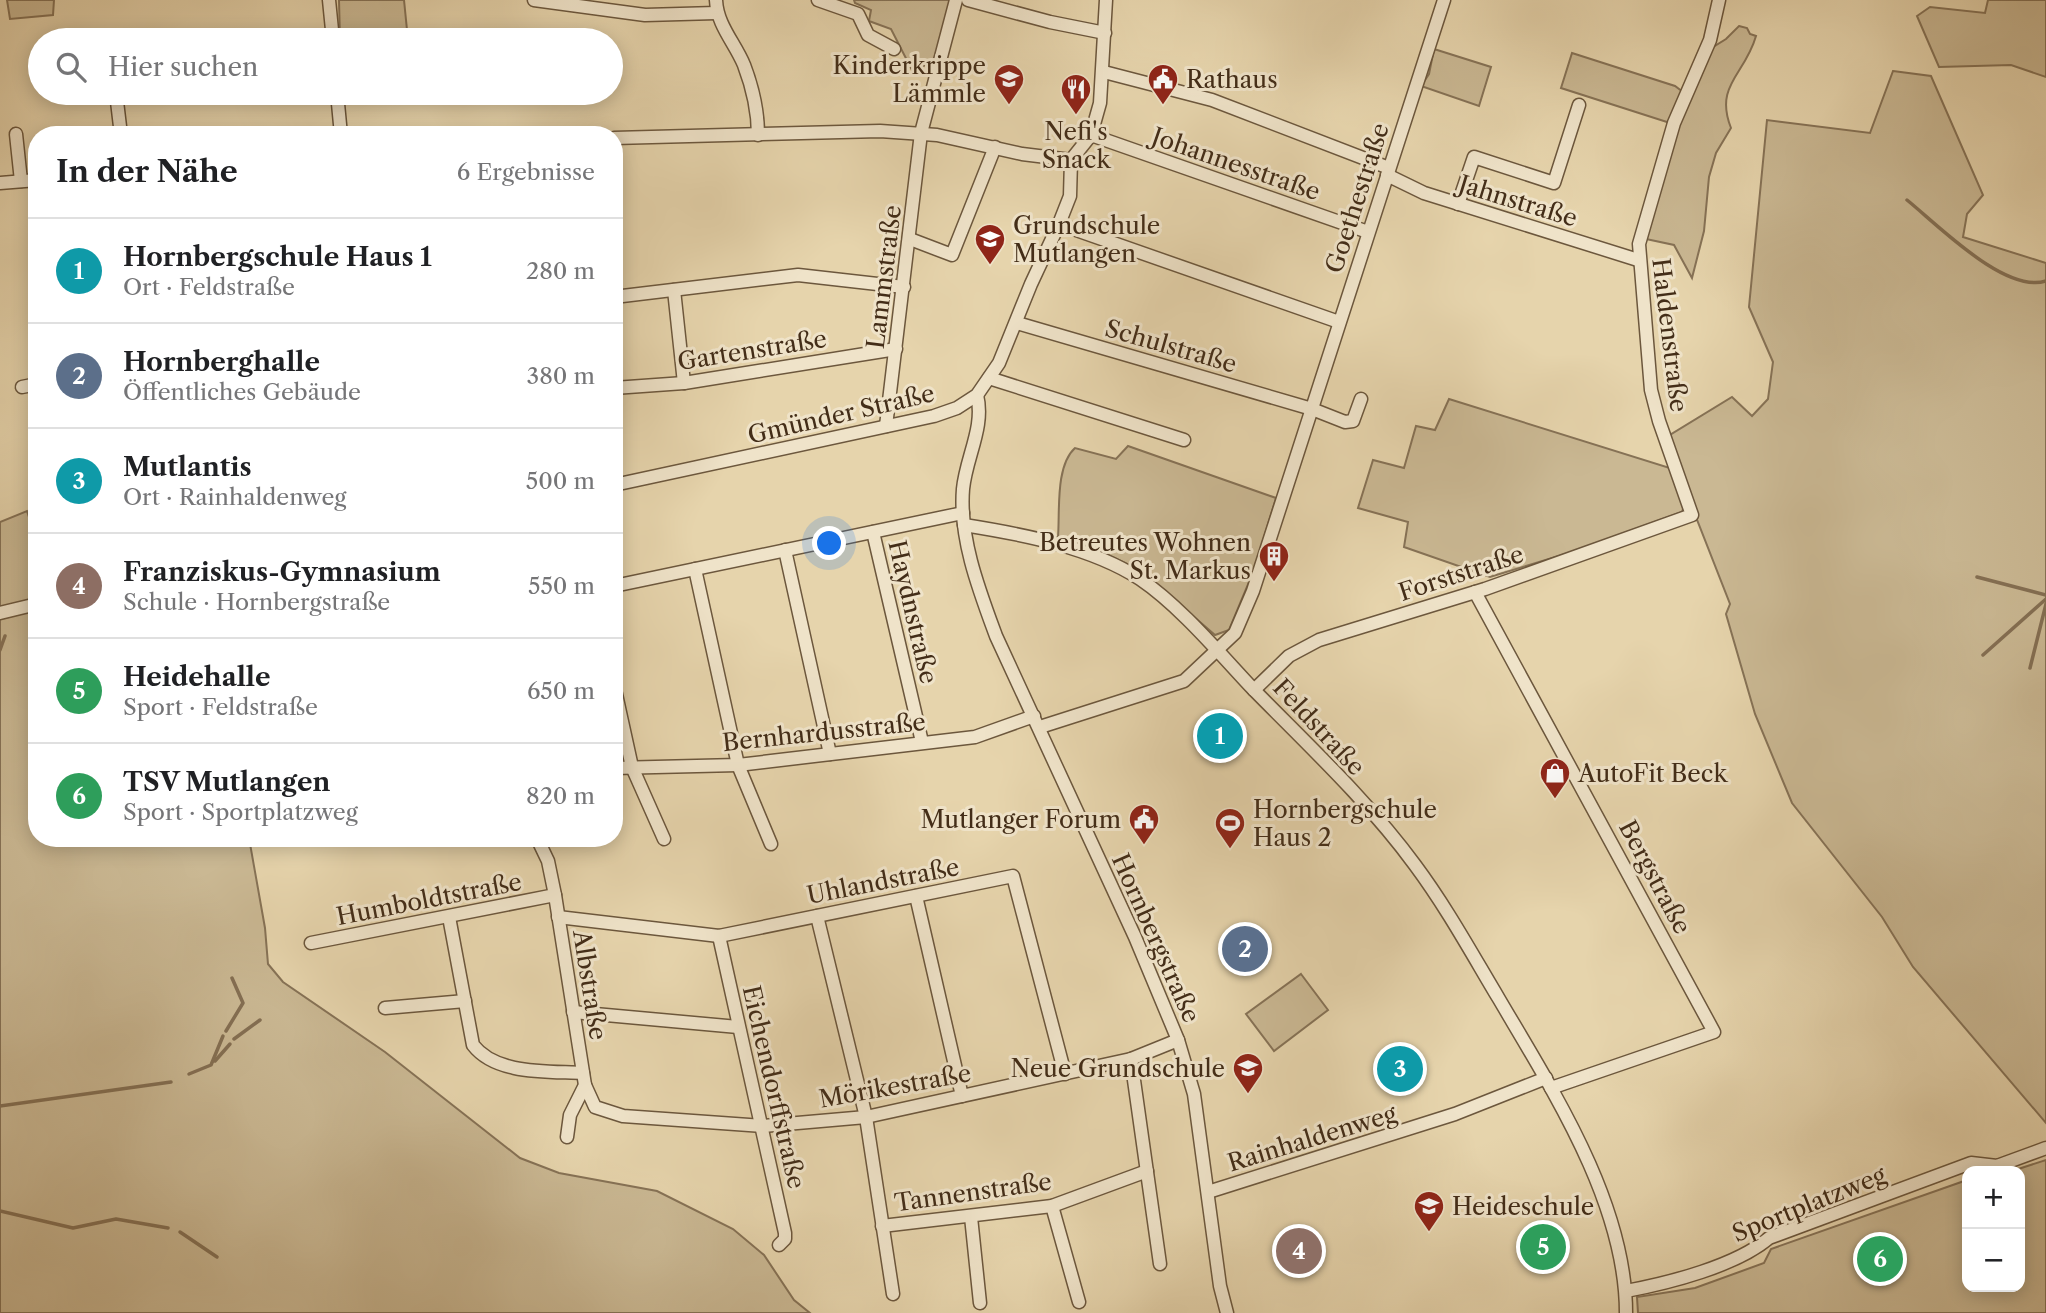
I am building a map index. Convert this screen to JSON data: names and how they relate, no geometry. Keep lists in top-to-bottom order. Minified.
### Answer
{"streets":{"street":["Johannesstraße","Goethestraße","Jahnstraße","Lammstraße","Haldenstraße","Schulstraße","Gartenstraße","Gmünder Straße","Forststraße","Haydnstraße","Feldstraße","Bernhardusstraße","Bergstraße","Uhlandstraße","Humboldtstraße","Hornbergstraße","Albstraße","Mörikestraße","Eichendorffstraße","Rainhaldenweg","Tannenstraße","Sportplatzweg"]},"crossings":[["Johannesstraße","Goethestraße"],["Goethestraße","Jahnstraße"],["Goethestraße","Schulstraße"],["Goethestraße","Feldstraße"],["Jahnstraße","Haldenstraße"],["Lammstraße","Gartenstraße"],["Lammstraße","Gmünder Straße"],["Haldenstraße","Forststraße"],["Schulstraße","Gmünder Straße"],["Gmünder Straße","Hornbergstraße"],["Forststraße","Feldstraße"],["Forststraße","Bergstraße"],["Haydnstraße","Bernhardusstraße"],["Feldstraße","Bergstraße"],["Feldstraße","Hornbergstraße"],["Feldstraße","Rainhaldenweg"],["Feldstraße","Sportplatzweg"],["Bernhardusstraße","Hornbergstraße"],["Bergstraße","Rainhaldenweg"],["Uhlandstraße","Albstraße"],["Uhlandstraße","Mörikestraße"],["Uhlandstraße","Eichendorffstraße"],["Humboldtstraße","Albstraße"],["Hornbergstraße","Mörikestraße"],["Hornbergstraße","Rainhaldenweg"],["Albstraße","Mörikestraße"],["Mörikestraße","Eichendorffstraße"]],"places":{"school or university":["Kinderkrippe Lämmle","Grundschule Mutlangen","Neue Grundschule","Heideschule"],"public building":["Rathaus","Mutlanger Forum"],"restaurant":["Nefi's Snack"],"building":["Betreutes Wohnen St. Markus"],"shop":["AutoFit Beck"],"sports":["Hornbergschule Haus 2"]},"page":{"search":"Hier suchen","heading":["In der Nähe","6 Ergebnisse"],"list":[{"mark":"1","name":"Hornbergschule Haus 1","note":"Ort · Feldstraße","value":"280 m"},{"mark":"2","name":"Hornberghalle","note":"Öffentliches Gebäude","value":"380 m"},{"mark":"3","name":"Mutlantis","note":"Ort · Rainhaldenweg","value":"500 m"},{"mark":"4","name":"Franziskus-Gymnasium","note":"Schule · Hornbergstraße","value":"550 m"},{"mark":"5","name":"Heidehalle","note":"Sport · Feldstraße","value":"650 m"},{"mark":"6","name":"TSV Mutlangen","note":"Sport · Sportplatzweg","value":"820 m"}],"pins":["1","2","3","5","4","6"],"map_buttons":["+","−"]}}
